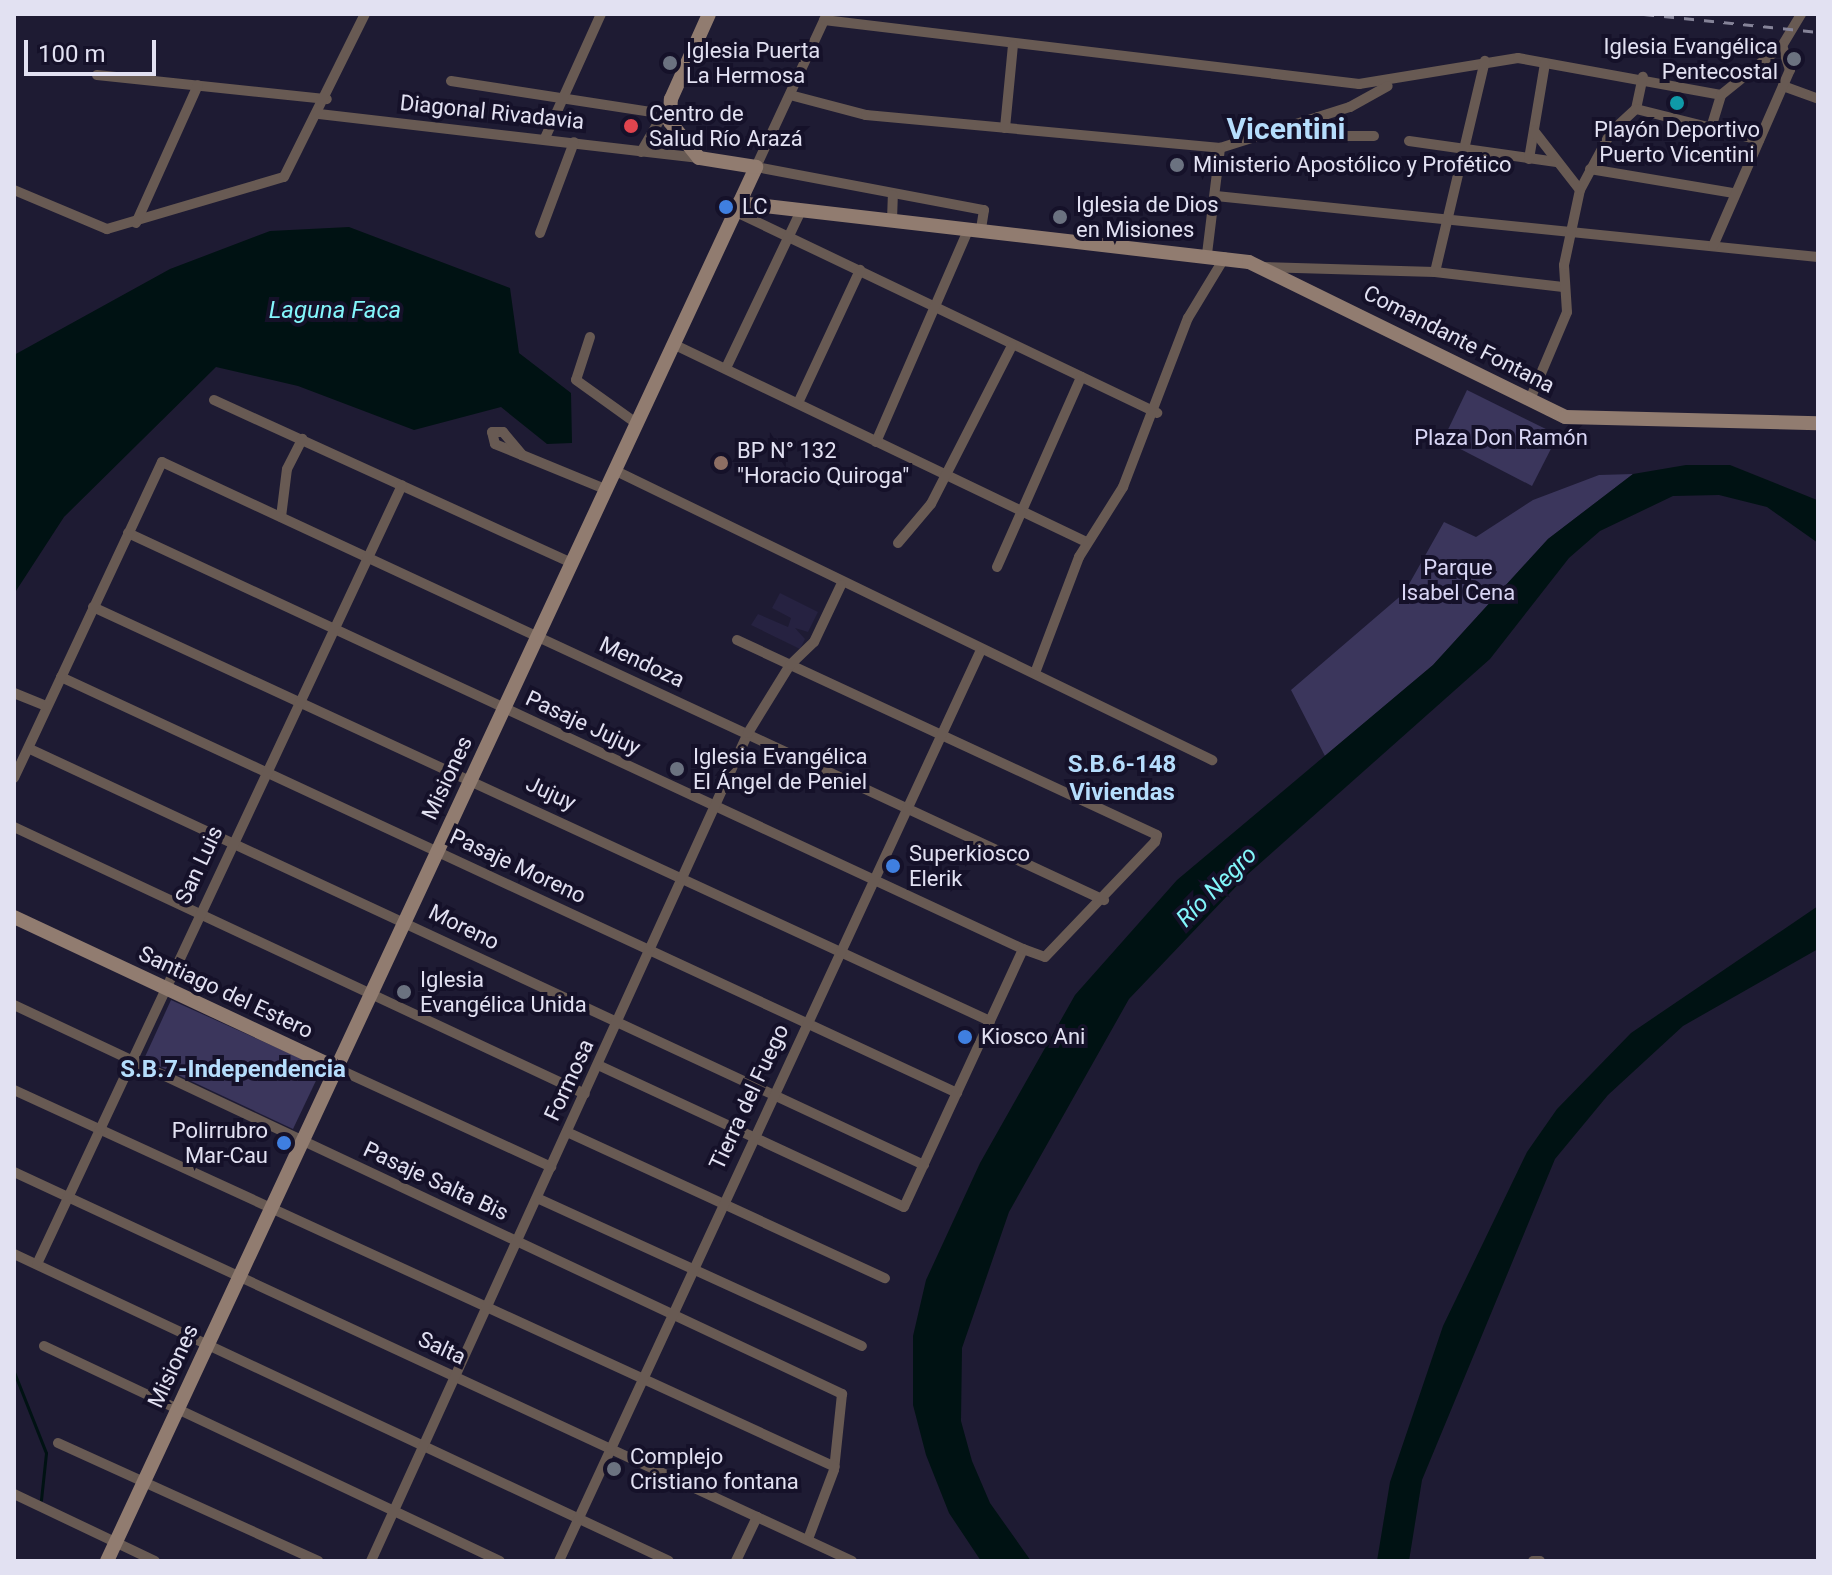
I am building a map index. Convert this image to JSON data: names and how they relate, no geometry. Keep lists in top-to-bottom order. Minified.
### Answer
{"streets":{"street":["Diagonal Rivadavia","Comandante Fontana","Mendoza","Pasaje Jujuy","Misiones","Jujuy","San Luis","Pasaje Moreno","Moreno","Santiago del Estero","Formosa","Tierra del Fuego","Pasaje Salta Bis","Salta"]},"crossings":[["Diagonal Rivadavia","Misiones"],["Comandante Fontana","Misiones"],["Mendoza","Pasaje Jujuy"],["Mendoza","Misiones"],["Mendoza","San Luis"],["Mendoza","Formosa"],["Mendoza","Tierra del Fuego"],["Pasaje Jujuy","Misiones"],["Pasaje Jujuy","San Luis"],["Pasaje Jujuy","Formosa"],["Pasaje Jujuy","Tierra del Fuego"],["Misiones","Jujuy"],["Misiones","Pasaje Moreno"],["Misiones","Moreno"],["Misiones","Santiago del Estero"],["Misiones","Pasaje Salta Bis"],["Misiones","Salta"],["Jujuy","San Luis"],["Jujuy","Formosa"],["Jujuy","Tierra del Fuego"],["San Luis","Pasaje Moreno"],["San Luis","Moreno"],["San Luis","Santiago del Estero"],["San Luis","Pasaje Salta Bis"],["San Luis","Salta"],["Pasaje Moreno","Formosa"],["Pasaje Moreno","Tierra del Fuego"],["Moreno","Formosa"],["Moreno","Tierra del Fuego"],["Santiago del Estero","Formosa"],["Formosa","Pasaje Salta Bis"],["Formosa","Salta"],["Tierra del Fuego","Pasaje Salta Bis"],["Tierra del Fuego","Salta"]],"districts":["Vicentini","S.B.6-148 Viviendas","S.B.7-Independencia"],"water":["Laguna Faca","Río Negro"],"parks":["Plaza Don Ramón","Parque Isabel Cena"],"places":["Iglesia Evangélica Pentecostal","Iglesia Puerta La Hermosa","Playón Deportivo Puerto Vicentini","Centro de Salud Río Arazá","Ministerio Apostólico y Profético","LC","Iglesia de Dios en Misiones","BP N° 132 \"Horacio Quiroga\"","Iglesia Evangélica El Ángel de Peniel","Superkiosco Elerik","Iglesia Evangélica Unida","Kiosco Ani","Polirrubro Mar-Cau","Complejo Cristiano fontana"],"scale_bar":"100 m"}
